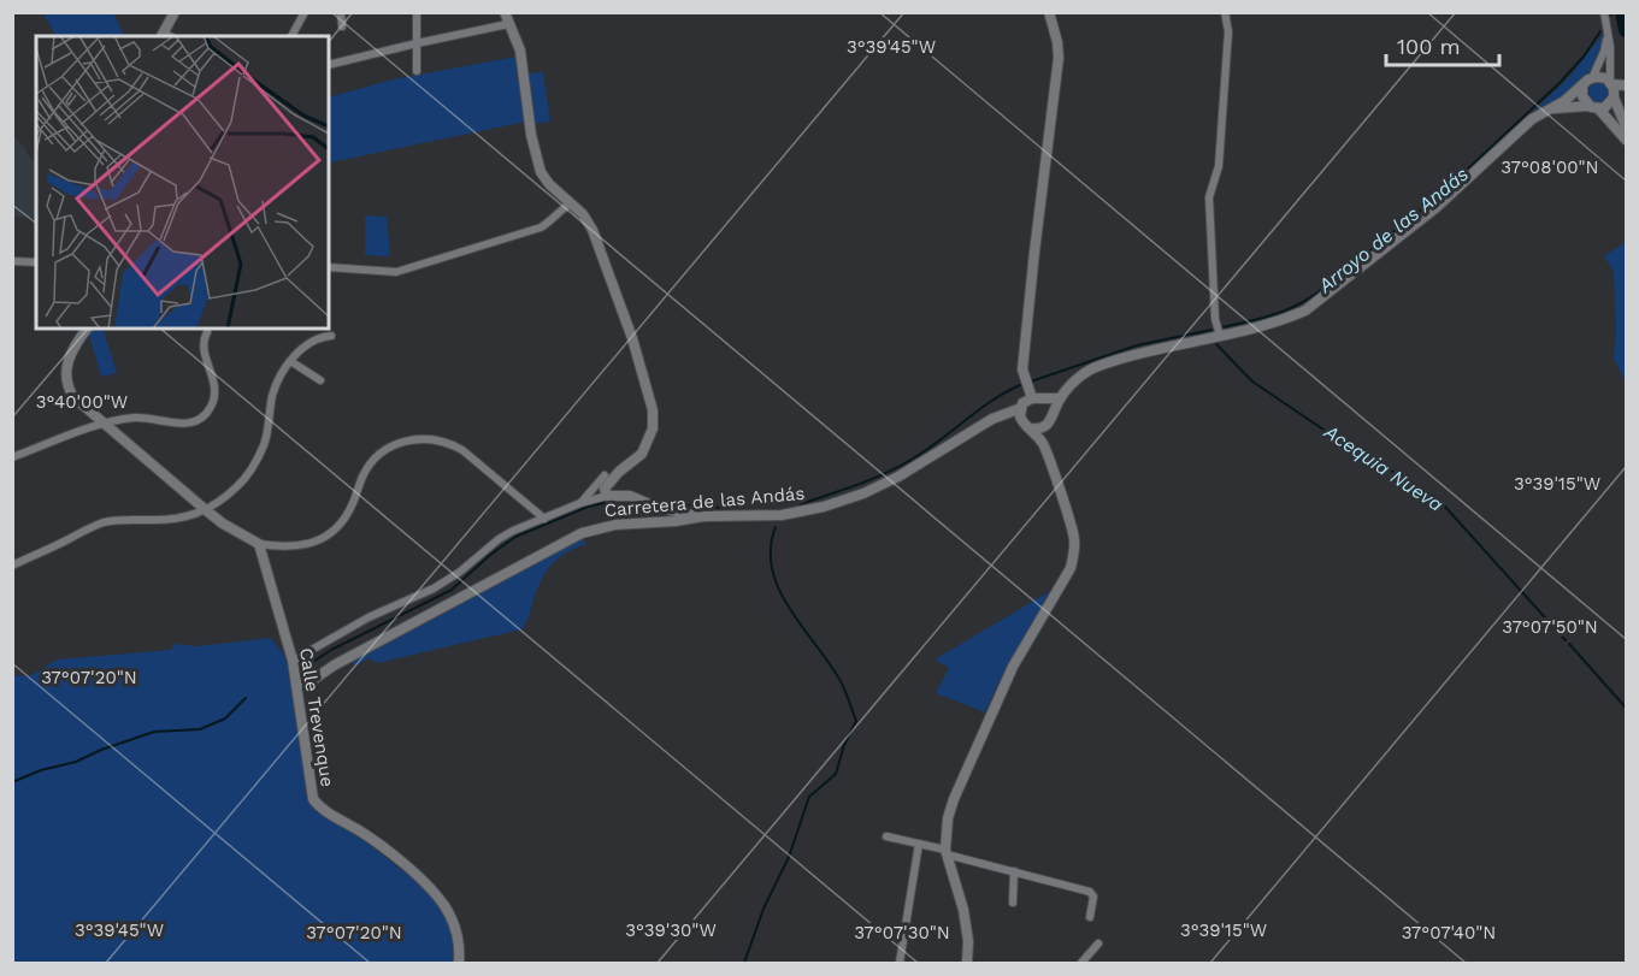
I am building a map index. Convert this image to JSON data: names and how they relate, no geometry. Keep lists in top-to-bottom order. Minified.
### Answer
{"streets":{"street":["Carretera de las Andás","Calle Trevenque"]},"crossings":[["Carretera de las Andás","Calle Trevenque"]],"water":["Arroyo de las Andás","Acequia Nueva"],"scale_bar":"100 m","coordinates":["3°39'45\"W","37°08'00\"N","3°40'00\"W","3°39'15\"W","37°07'50\"N","37°07'20\"N","3°39'30\"W","37°07'30\"N","37°07'40\"N"]}
